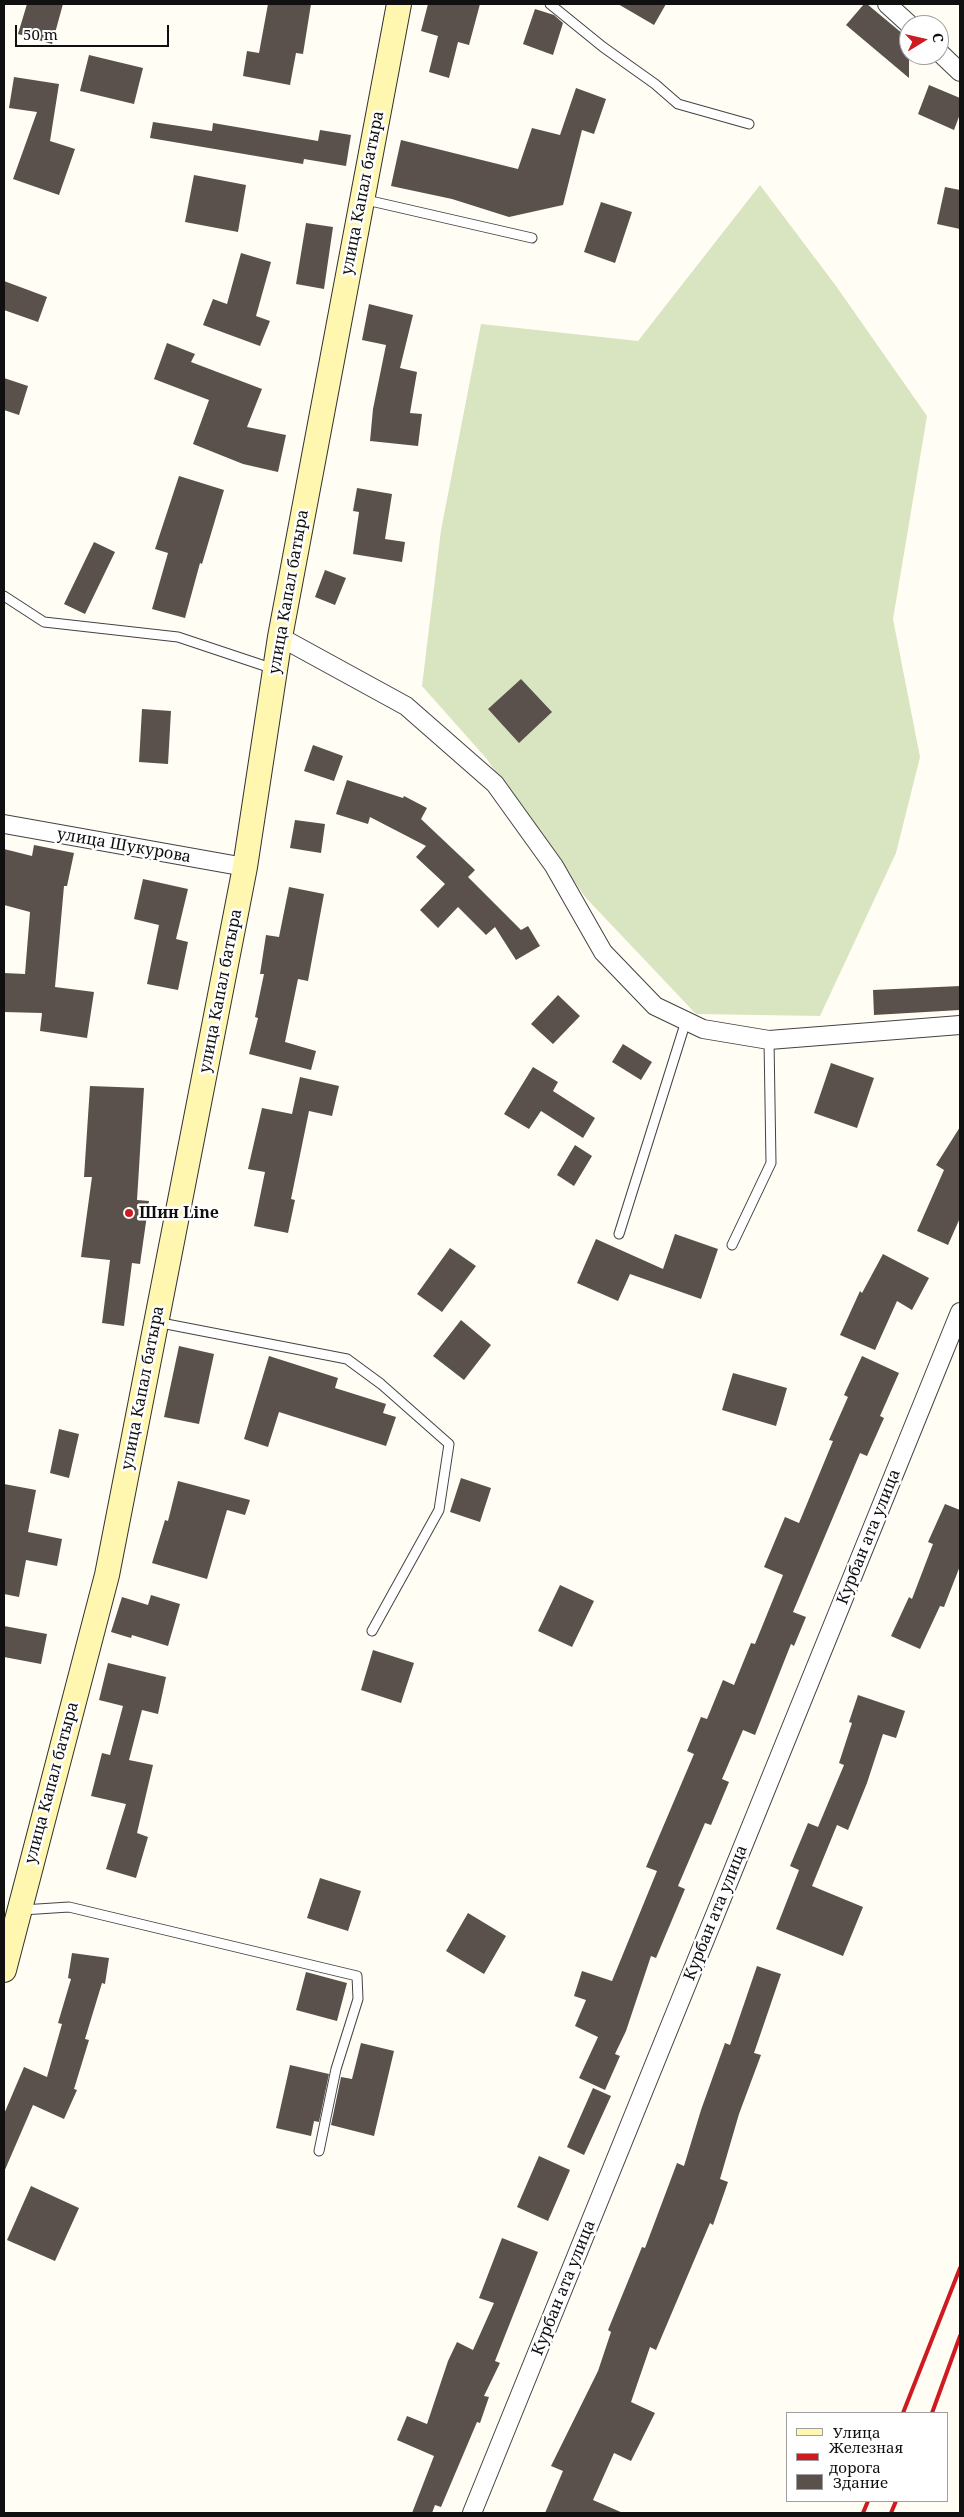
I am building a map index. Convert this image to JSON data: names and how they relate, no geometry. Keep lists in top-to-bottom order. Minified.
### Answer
{"streets":{"main road":["улица Капал батыра"],"street":["улица Шукурова","Курбан ата улица"]},"crossings":[["улица Капал батыра","улица Шукурова"]],"places":["Шин Line"],"legend":["Улица","Железная дорога","Здание"],"scale_bar":"50 m","north":"right"}
